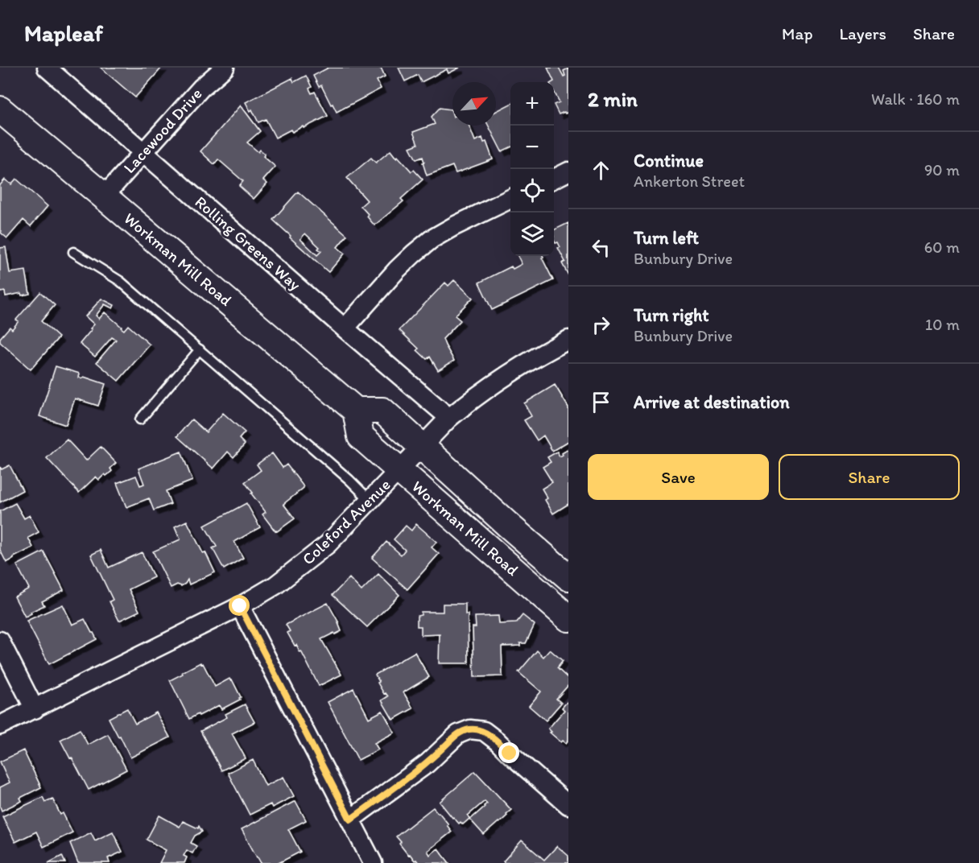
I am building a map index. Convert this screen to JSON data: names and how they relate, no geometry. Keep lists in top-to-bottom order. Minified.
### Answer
{"streets":{"main road":["Workman Mill Road"],"street":["Lacewood Drive","Rolling Greens Way","Coleford Avenue"]},"crossings":[["Lacewood Drive","Rolling Greens Way"],["Lacewood Drive","Workman Mill Road"],["Rolling Greens Way","Coleford Avenue"],["Workman Mill Road","Coleford Avenue"]],"north":"top right","page":{"header":"Mapleaf","nav":["Map","Layers","Share"],"heading":["2 min","Walk · 160 m"],"map_buttons":["+","−"],"list":[["Continue","Ankerton Street","90 m"],["Turn left","Bunbury Drive","60 m"],["Turn right","Bunbury Drive","10 m"],"Arrive at destination"],"buttons":["Save","Share"]}}
